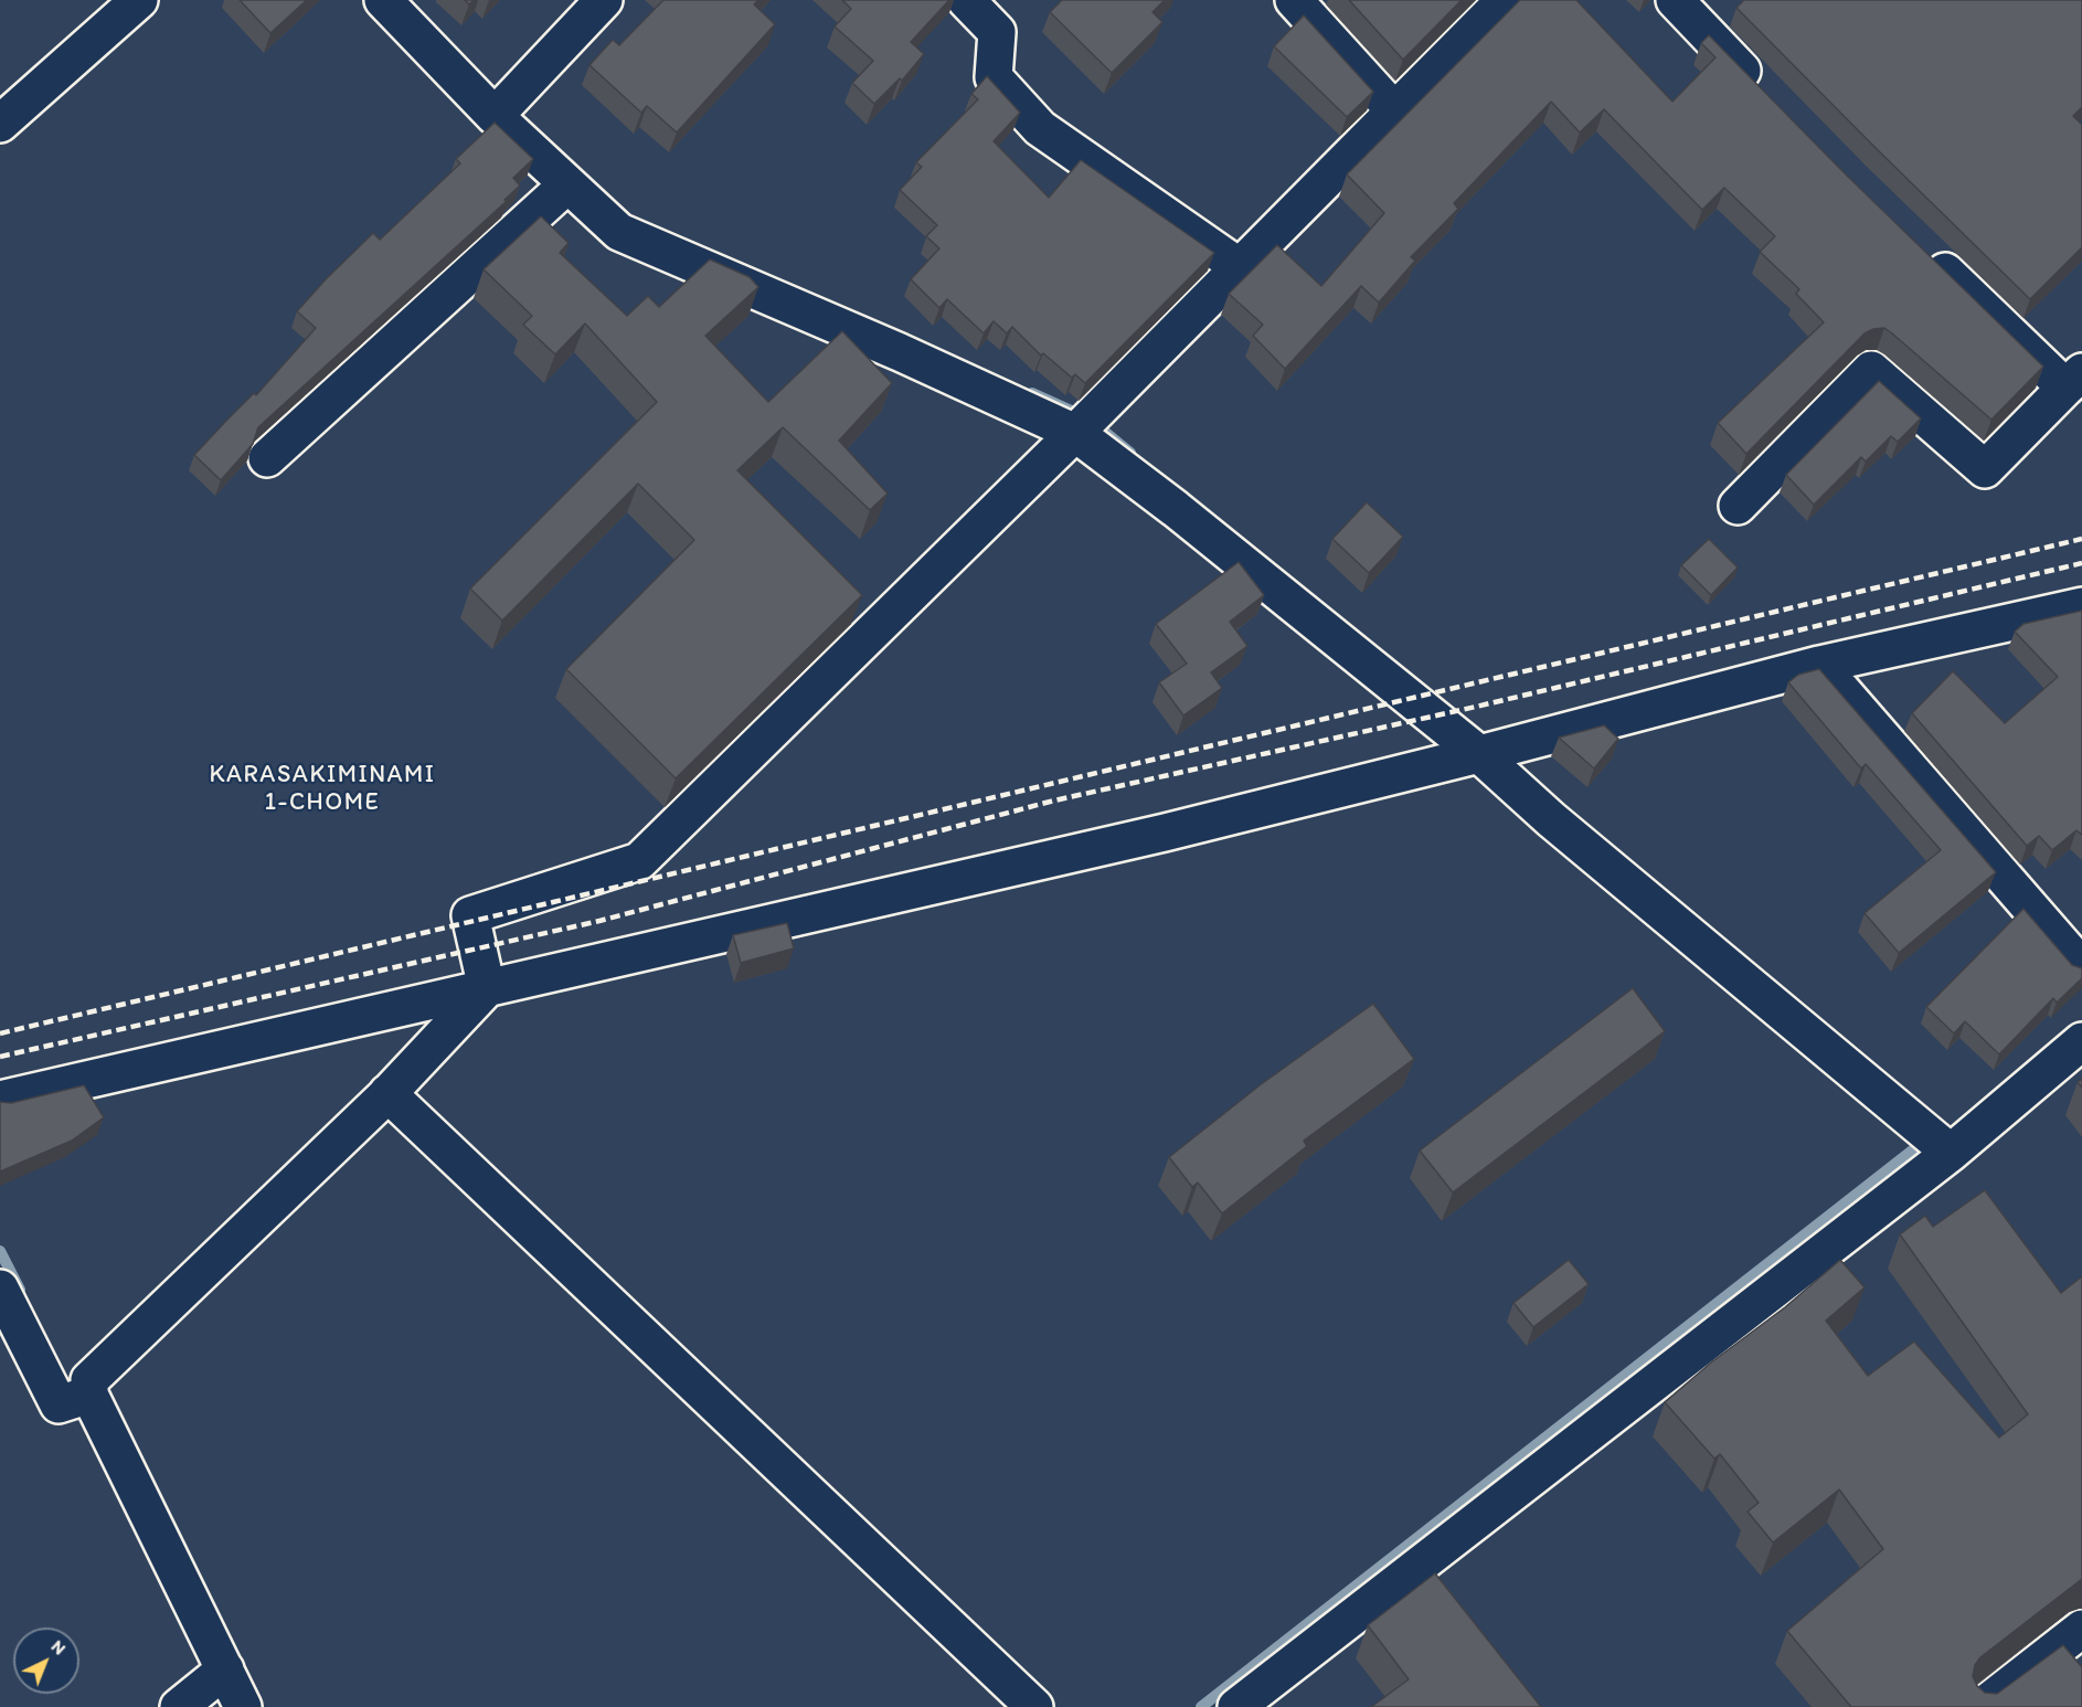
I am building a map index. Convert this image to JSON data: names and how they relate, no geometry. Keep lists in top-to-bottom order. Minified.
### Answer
{"districts":["KARASAKIMINAMI 1-CHOME"],"north":"top right"}
